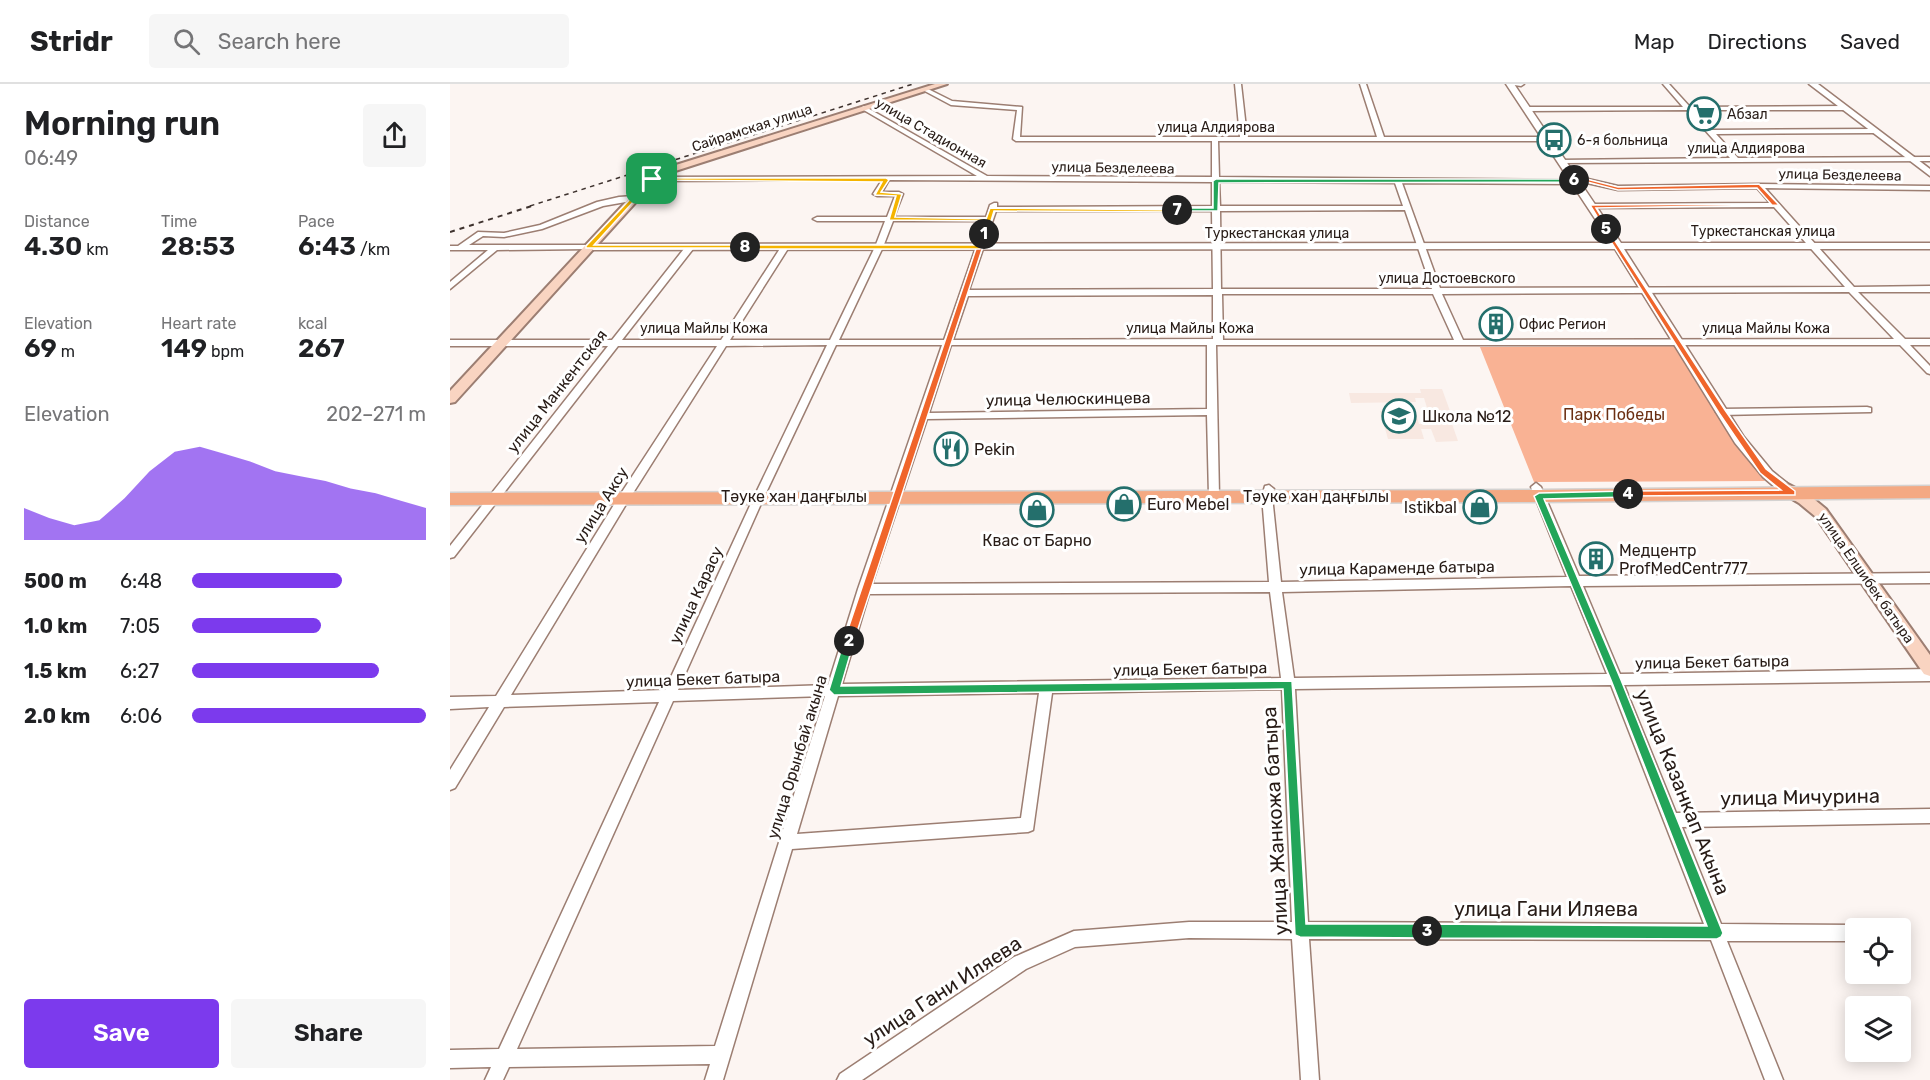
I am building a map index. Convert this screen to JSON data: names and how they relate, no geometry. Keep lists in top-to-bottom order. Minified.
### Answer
{"streets":{"main road":["Сайрамская улица","Тәуке хан даңғылы","улица Елшибек батыра"],"street":["улица Алдиярова","улица Стадионная","улица Безделеева","Туркестанская улица","улица Достоевского","улица Майлы Кожа","улица Манкентская","улица Челюскинцева","улица Аксу","улица Караменде батыра","улица Карасу","улица Бекет батыра","улица Орынбай акына","улица Казанкап Акына","улица Мичурина","улица Жанкожа батыра","улица Гани Иляева"]},"crossings":[["улица Алдиярова","Сайрамская улица"],["улица Алдиярова","улица Елшибек батыра"],["Сайрамская улица","улица Стадионная"],["Сайрамская улица","улица Безделеева"],["Сайрамская улица","Туркестанская улица"],["Сайрамская улица","улица Майлы Кожа"],["улица Стадионная","улица Безделеева"],["улица Безделеева","улица Елшибек батыра"],["улица Безделеева","улица Карасу"],["Туркестанская улица","улица Манкентская"],["Туркестанская улица","улица Аксу"],["Туркестанская улица","улица Елшибек батыра"],["Туркестанская улица","улица Карасу"],["Туркестанская улица","улица Орынбай акына"],["улица Достоевского","улица Елшибек батыра"],["улица Достоевского","улица Орынбай акына"],["улица Майлы Кожа","улица Манкентская"],["улица Майлы Кожа","улица Аксу"],["улица Майлы Кожа","улица Елшибек батыра"],["улица Майлы Кожа","улица Карасу"],["улица Майлы Кожа","улица Орынбай акына"],["улица Манкентская","Тәуке хан даңғылы"],["улица Челюскинцева","улица Орынбай акына"],["Тәуке хан даңғылы","улица Аксу"],["Тәуке хан даңғылы","улица Елшибек батыра"],["Тәуке хан даңғылы","улица Карасу"],["Тәуке хан даңғылы","улица Орынбай акына"],["Тәуке хан даңғылы","улица Казанкап Акына"],["Тәуке хан даңғылы","улица Жанкожа батыра"],["улица Аксу","улица Бекет батыра"],["улица Караменде батыра","улица Елшибек батыра"],["улица Караменде батыра","улица Орынбай акына"],["улица Караменде батыра","улица Казанкап Акына"],["улица Караменде батыра","улица Жанкожа батыра"],["улица Карасу","улица Бекет батыра"],["улица Бекет батыра","улица Орынбай акына"],["улица Бекет батыра","улица Казанкап Акына"],["улица Бекет батыра","улица Жанкожа батыра"],["улица Казанкап Акына","улица Мичурина"],["улица Казанкап Акына","улица Гани Иляева"],["улица Жанкожа батыра","улица Гани Иляева"]],"parks":["Парк Победы"],"places":{"supermarket":["Абзал"],"bus stop":["6-я больница"],"building":["Офис Регион","Медцентр ProfMedCentr777"],"school or university":["Школа №12"],"restaurant":["Pekin"],"shop":["Euro Mebel","Istikbal","Квас от Барно"]},"page":{"header":"Stridr","search":"Search here","nav":["Map","Directions","Saved"],"heading":["Morning run","06:49"],"pins":["6","7","5","1","8","4","2","3"],"stats":[["Distance","4.30 km"],["Time","28:53"],["Pace","6:43 /km"],["Elevation","69 m"],["Heart rate","149 bpm"],["kcal","267"]],"chart":["Elevation","202–271 m"],"list":[{"name":"500 m","note":"6:48"},{"name":"1.0 km","note":"7:05"},{"name":"1.5 km","note":"6:27"},{"name":"2.0 km","note":"6:06"}],"buttons":["Save","Share"]}}
